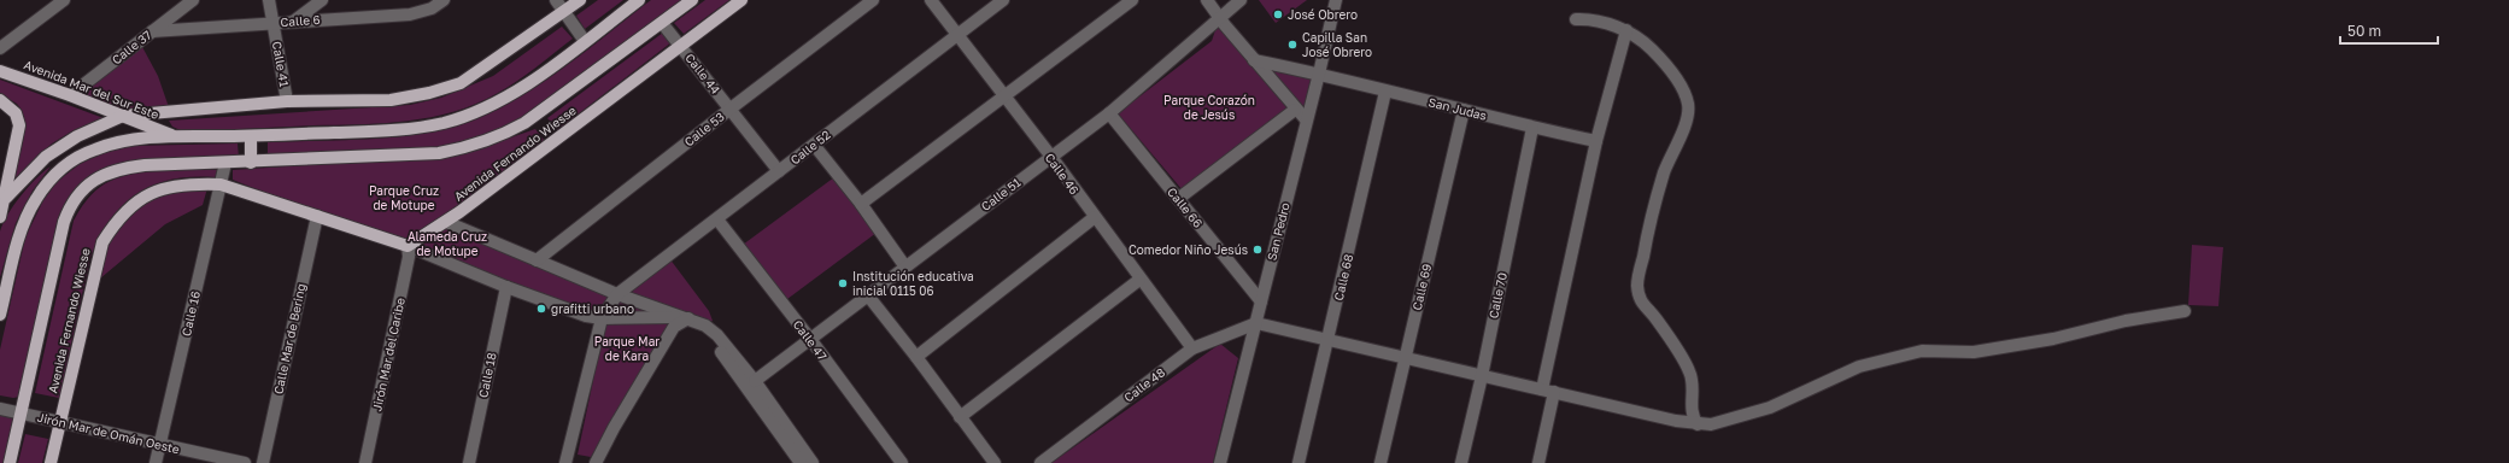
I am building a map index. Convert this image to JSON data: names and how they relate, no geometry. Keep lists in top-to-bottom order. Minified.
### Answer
{"streets":{"main road":["Avenida Mar del Sur Este","Avenida Fernando Wiesse"],"street":["Calle 6","Calle 37","Calle 41","Calle 44","San Judas","Calle 53","Calle 52","Calle 46","Calle 51","Calle 66","San Pedro","Calle 68","Calle 69","Calle 70","Calle 16","Calle Mar de Bering","Calle 47","Jirón Mar del Caribe","Calle 18","Calle 48","Jirón Mar de Omán Oeste"]},"crossings":[["Calle 6","Calle 37"],["Calle 6","Calle 41"],["Calle 37","Avenida Mar del Sur Este"],["Calle 44","Calle 53"],["Calle 44","Calle 52"],["Calle 44","Avenida Fernando Wiesse"],["San Judas","San Pedro"],["San Judas","Calle 68"],["San Judas","Calle 69"],["San Judas","Calle 70"],["Calle 52","Calle 46"],["Calle 52","Calle 47"],["Avenida Fernando Wiesse","Calle 16"],["Avenida Fernando Wiesse","Calle Mar de Bering"],["Avenida Fernando Wiesse","Jirón Mar del Caribe"],["Avenida Fernando Wiesse","Jirón Mar de Omán Oeste"],["Calle 46","Calle 51"],["Calle 46","Calle 48"],["Calle 51","Calle 66"],["Calle 51","Calle 47"],["Calle 66","San Pedro"],["San Pedro","Calle 48"],["Calle 16","Jirón Mar de Omán Oeste"]],"parks":["Parque Corazón de Jesús","Parque Cruz de Motupe","Alameda Cruz de Motupe","Parque Mar de Kara"],"places":["José Obrero","Capilla San José Obrero","Comedor Niño Jesús","Institución educativa inicial 0115 06","grafitti urbano"],"scale_bar":"50 m"}
